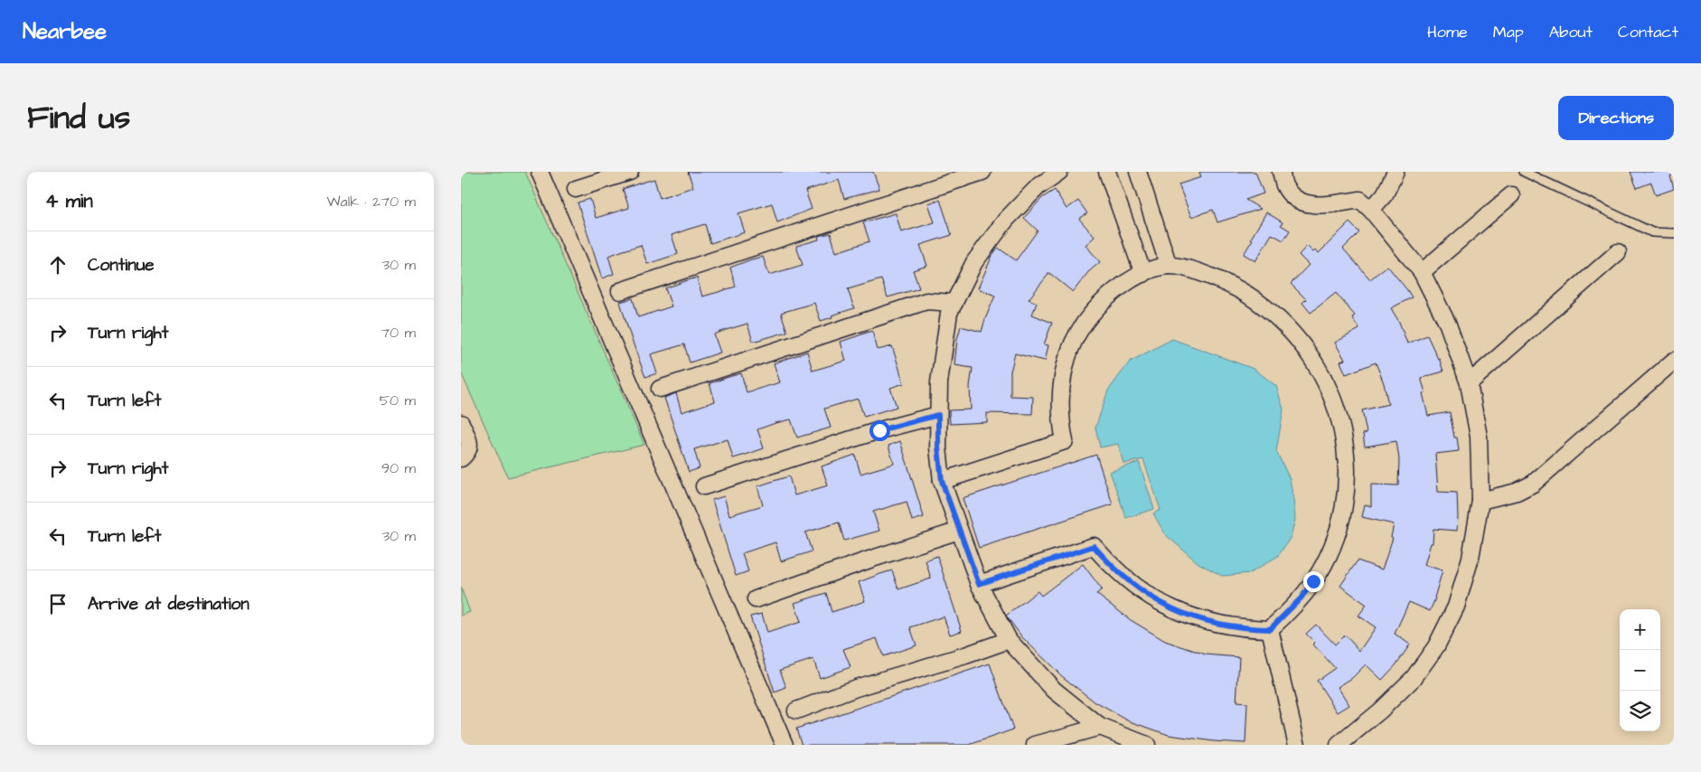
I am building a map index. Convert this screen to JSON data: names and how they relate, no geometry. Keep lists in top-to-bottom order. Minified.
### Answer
{"page":{"header":"Nearbee","nav":["Home","Map","About","Contact"],"title":"Find us","buttons":"Directions","heading":["4 min","Walk · 270 m"],"list":[["Continue","30 m"],["Turn right","70 m"],["Turn left","50 m"],["Turn right","90 m"],["Turn left","30 m"],"Arrive at destination"],"map_buttons":["+","−"]}}
